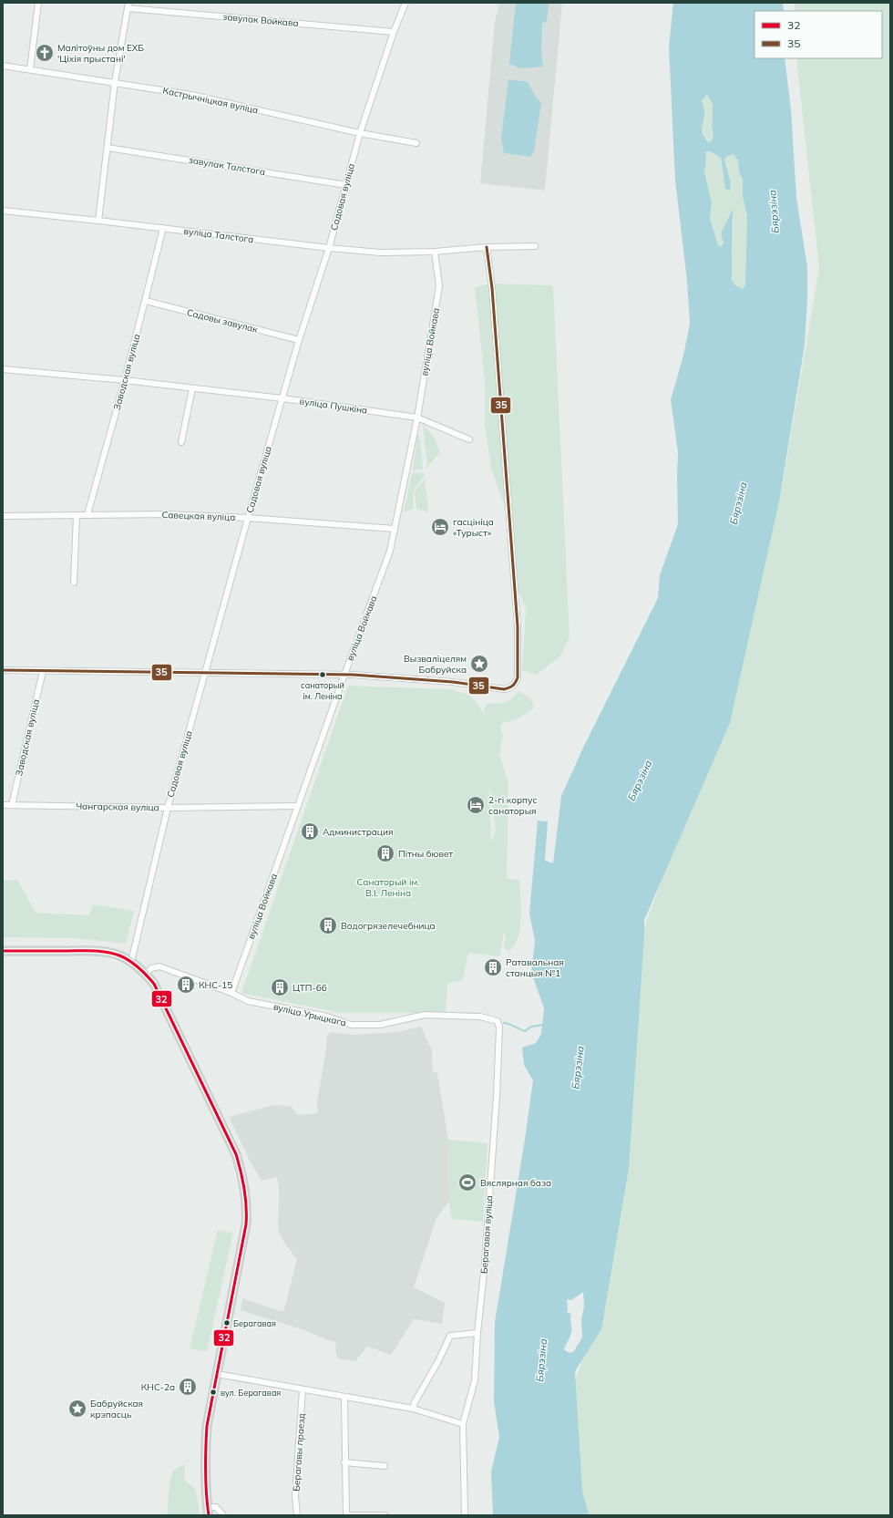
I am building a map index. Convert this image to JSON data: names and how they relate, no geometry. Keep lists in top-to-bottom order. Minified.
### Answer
{"streets":{"street":["завулак Войкава","Кастрычніцкая вуліца","завулак Талстога","Садовая вуліца","вуліца Талстога","Садовы завулак","вуліца Войкава","Заводская вуліца","вуліца Пушкіна","Савецкая вуліца","Чангарская вуліца","вуліца Урыцкага","Берагавая вуліца","Берагавы праезд"]},"crossings":[["завулак Войкава","Садовая вуліца"],["Кастрычніцкая вуліца","Садовая вуліца"],["завулак Талстога","Садовая вуліца"],["Садовая вуліца","вуліца Талстога"],["Садовая вуліца","Садовы завулак"],["Садовая вуліца","вуліца Пушкіна"],["Садовая вуліца","Савецкая вуліца"],["Садовая вуліца","Чангарская вуліца"],["вуліца Талстога","вуліца Войкава"],["вуліца Талстога","Заводская вуліца"],["Садовы завулак","Заводская вуліца"],["вуліца Войкава","вуліца Пушкіна"],["вуліца Войкава","Савецкая вуліца"],["вуліца Войкава","Чангарская вуліца"],["вуліца Войкава","вуліца Урыцкага"],["Заводская вуліца","вуліца Пушкіна"],["Заводская вуліца","Савецкая вуліца"],["Заводская вуліца","Чангарская вуліца"],["вуліца Урыцкага","Берагавая вуліца"]],"water":["Бярэзіна"],"parks":["Санаторый ім. В.І. Леніна"],"places":{"church":["Малітоўны дом ЕХБ 'Ціхія прыстані'"],"hotel":["гасцініца «Турыст»","2-гі корпус санаторыя"],"place":["Вызваліцелям Бабруйска","Бабруйская крэпасць"],"other":["санаторый ім. Леніна","Берагавая","вул. Берагавая"],"building":["Администрация","Пітны бювет","Водогрязелечебница","Ратавальная станцыя №1","КНС-15","ЦТП-66","КНС-2а"],"sports":["Вяслярная база"]},"lines":["transit line 35","transit line 32"],"legend":["32","35"]}
